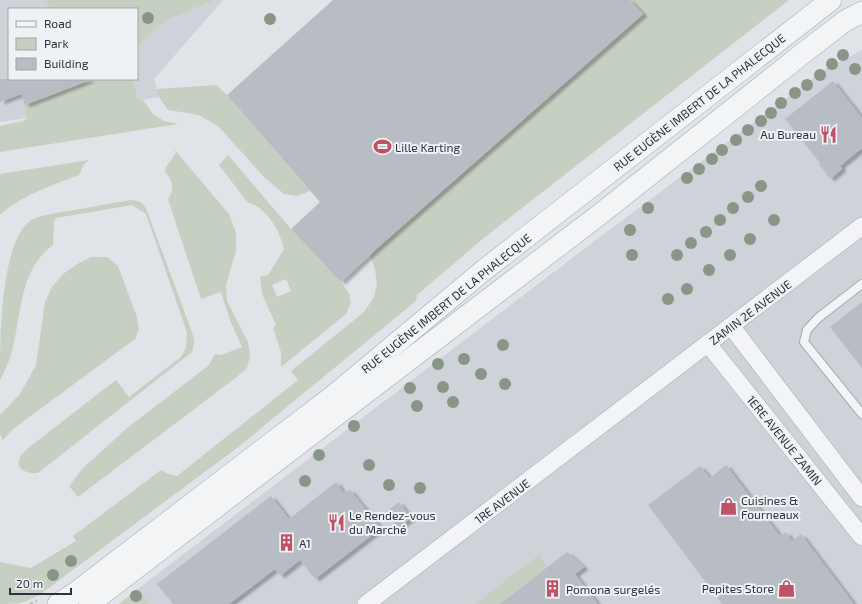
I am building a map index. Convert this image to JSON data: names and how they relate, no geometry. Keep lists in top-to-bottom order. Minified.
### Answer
{"streets":{"street":["RUE EUGÈNE IMBERT DE LA PHALECQUE","ZAMIN 2E AVENUE","1ERE AVENUE ZAMIN","1RE AVENUE"]},"crossings":[["ZAMIN 2E AVENUE","1ERE AVENUE ZAMIN"],["ZAMIN 2E AVENUE","1RE AVENUE"]],"places":{"restaurant":["Au Bureau","Le Rendez-vous du Marché"],"sports":["Lille Karting"],"shop":["Cuisines & Fourneaux","Pepites Store"],"building":["A1","Pomona surgelés"]},"legend":["Road","Park","Building"],"scale_bar":"20 m"}
